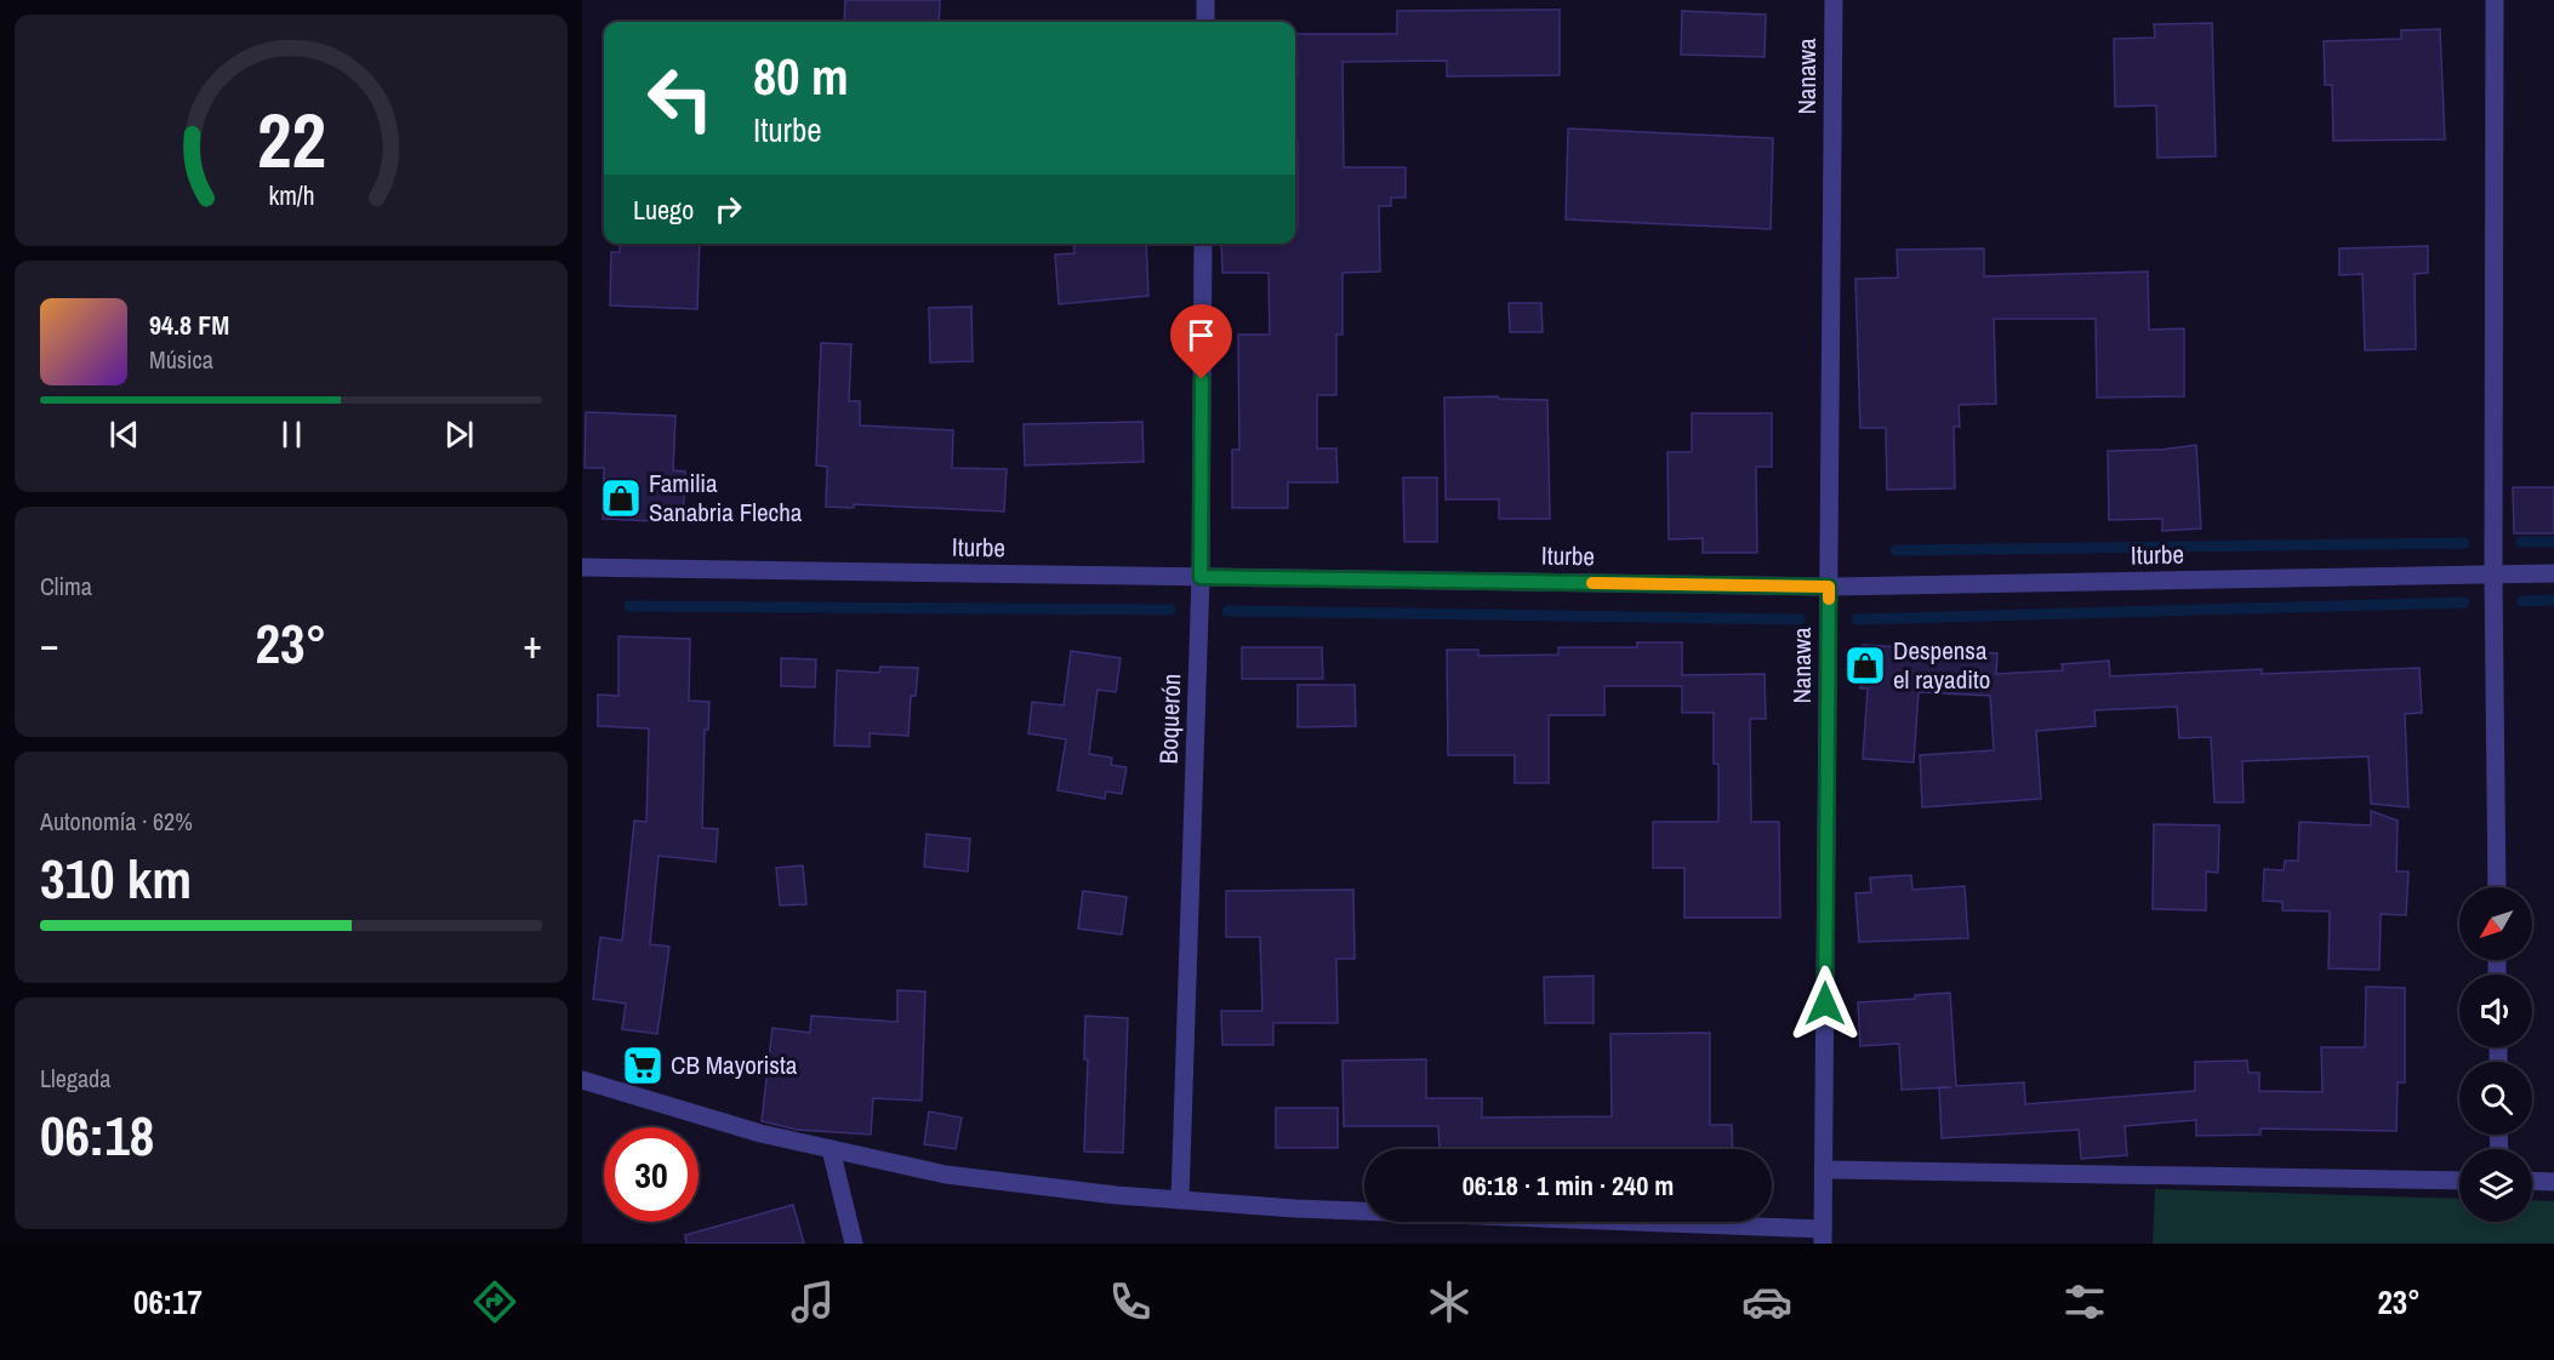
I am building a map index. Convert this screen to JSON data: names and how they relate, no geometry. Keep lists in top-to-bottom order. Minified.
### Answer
{"streets":{"street":["Nanawa","Iturbe","Boquerón"]},"crossings":[["Nanawa","Iturbe"],["Iturbe","Boquerón"]],"places":{"shop":["Familia Sanabria Flecha","Despensa el rayadito"],"supermarket":["CB Mayorista"]},"north":"bottom left","page":{"turn":["80 m","Iturbe"],"then":"Luego","song":["94.8 FM","Música"],"tile":["Clima",["Autonomía · 62%","310 km"],["Llegada","06:18"]],"heat":["−","23°","+"],"limit":"30","trip":"06:18 · 1 min · 240 m","tabs":["06:17","23°"],"gauge":["22","km/h"]}}
